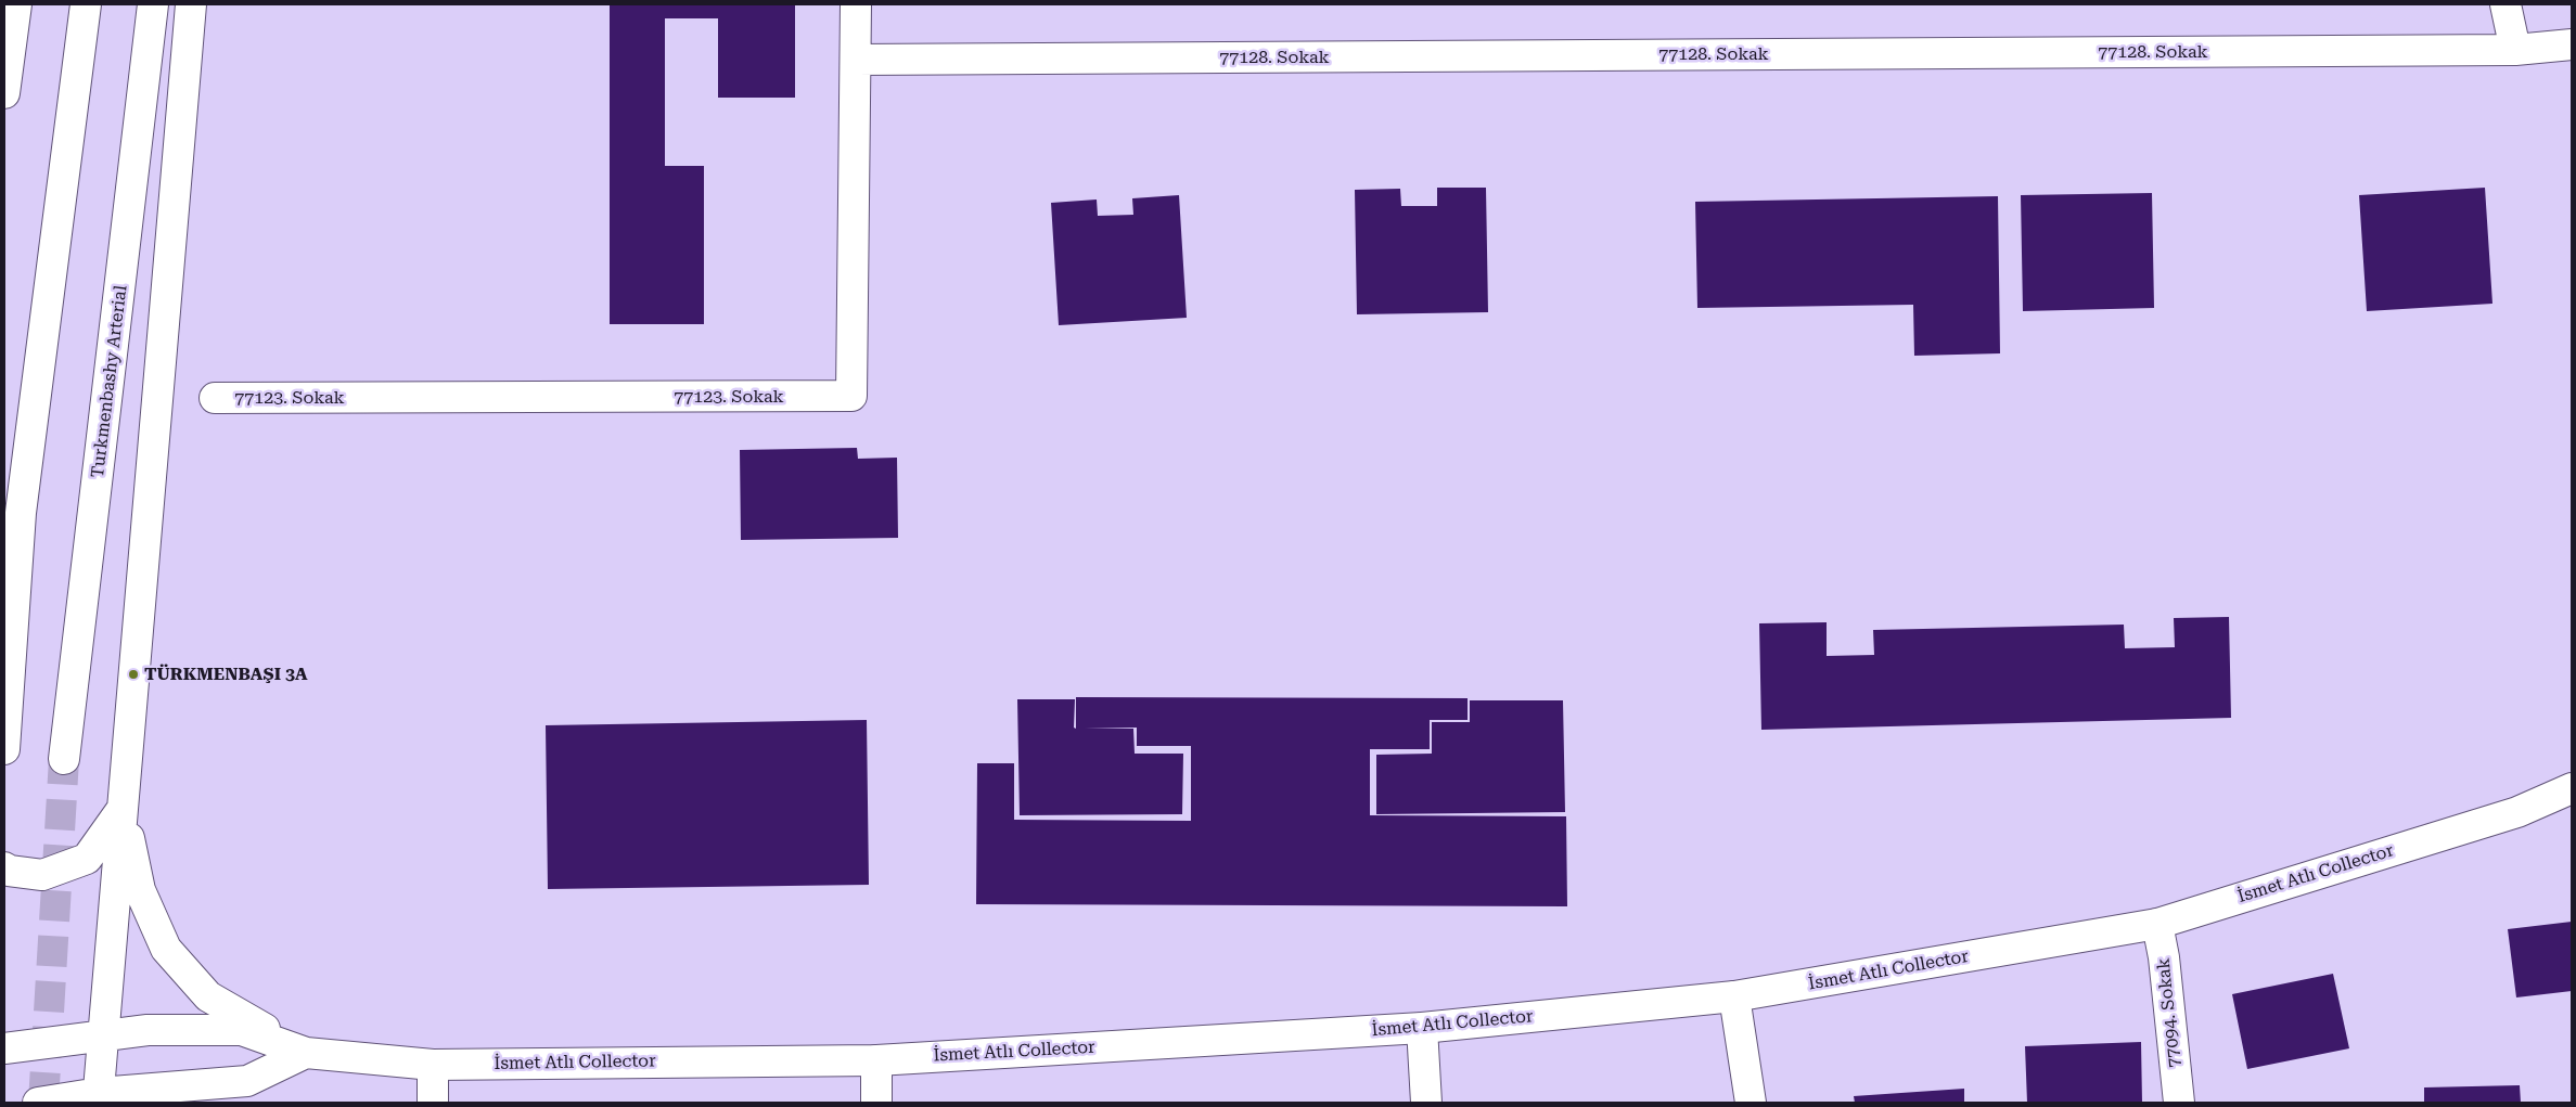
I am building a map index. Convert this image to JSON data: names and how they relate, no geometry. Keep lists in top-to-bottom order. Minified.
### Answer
{"streets":{"main road":["77128. Sokak","Turkmenbashy Arterial","77123. Sokak","İsmet Atlı Collector","77094. Sokak"]},"crossings":[["77128. Sokak","77123. Sokak"],["İsmet Atlı Collector","77094. Sokak"]],"places":["TÜRKMENBAŞI 3A"]}
